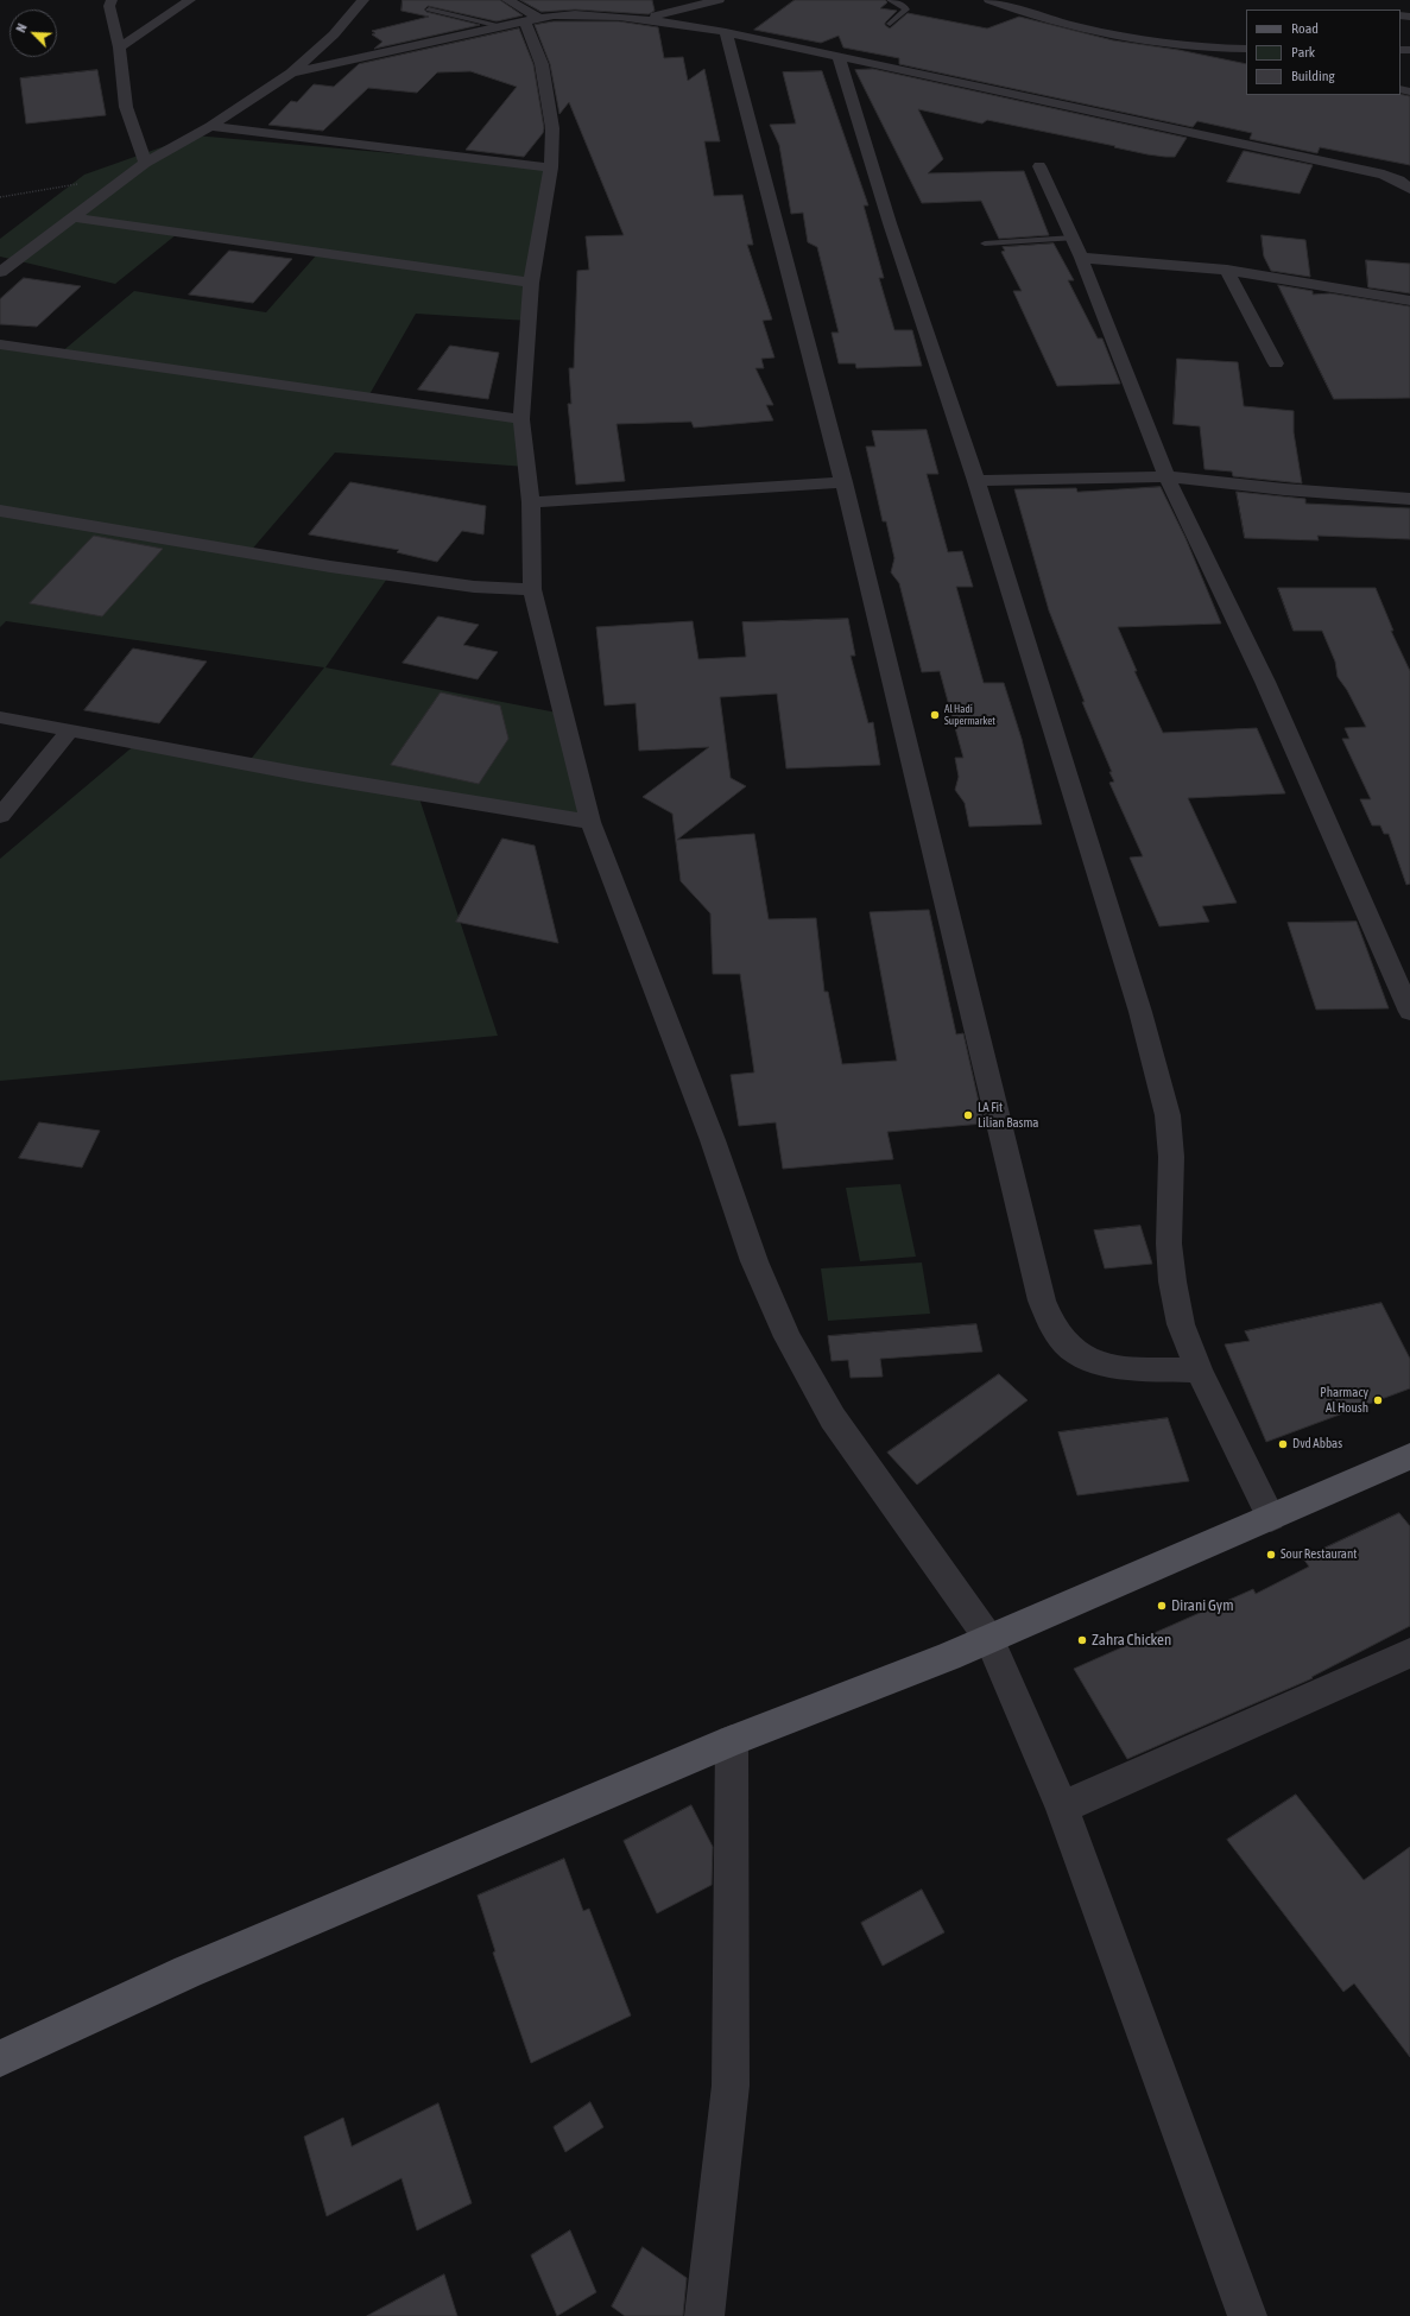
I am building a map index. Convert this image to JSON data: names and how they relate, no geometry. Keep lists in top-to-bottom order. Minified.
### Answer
{"places":["Al Hadi Supermarket","LA Fit Lilian Basma","Pharmacy Al Housh","Dvd Abbas","Sour Restaurant","Dirani Gym","Zahra Chicken"],"legend":["Road","Park","Building"],"north":"top left"}
